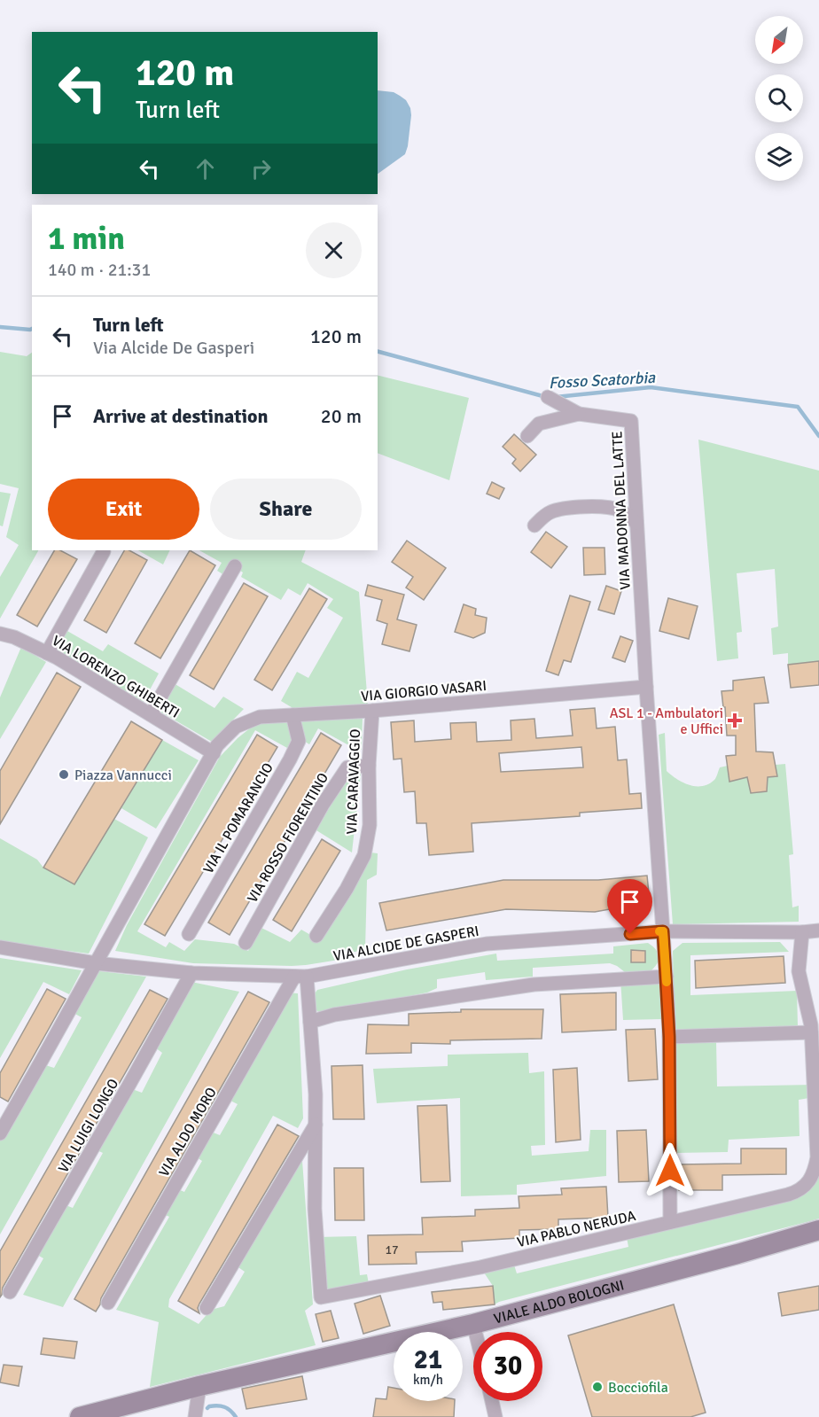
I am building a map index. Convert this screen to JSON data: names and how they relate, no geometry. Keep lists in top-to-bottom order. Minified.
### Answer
{"streets":{"main road":["VIALE ALDO BOLOGNI"],"street":["VIA MADONNA DEL LATTE","VIA LORENZO GHIBERTI","VIA GIORGIO VASARI","VIA CARAVAGGIO","VIA IL POMARANCIO","VIA ROSSO FIORENTINO","VIA ALCIDE DE GASPERI","VIA LUIGI LONGO","VIA ALDO MORO","VIA PABLO NERUDA"]},"crossings":[["VIA MADONNA DEL LATTE","VIA GIORGIO VASARI"],["VIA LORENZO GHIBERTI","VIA GIORGIO VASARI"],["VIA GIORGIO VASARI","VIA CARAVAGGIO"],["VIA GIORGIO VASARI","VIA IL POMARANCIO"],["VIA GIORGIO VASARI","VIA ALCIDE DE GASPERI"],["VIA CARAVAGGIO","VIA ROSSO FIORENTINO"],["VIA ALCIDE DE GASPERI","VIA LUIGI LONGO"],["VIA ALCIDE DE GASPERI","VIA ALDO MORO"]],"water":["Fosso Scatorbia"],"places":{"health":["ASL 1 - Ambulatori e Uffici"],"other":["Piazza Vannucci","Bocciofila"]},"house_numbers":["17"],"north":"bottom left","page":{"turn":["120 m","Turn left"],"heading":["1 min","140 m · 21:31"],"list":[{"name":"Turn left","note":"Via Alcide De Gasperi","value":"120 m"},{"name":"Arrive at destination","value":"20 m"}],"buttons":["Exit","Share"],"speed":"21 km/h","limit":"30"}}
